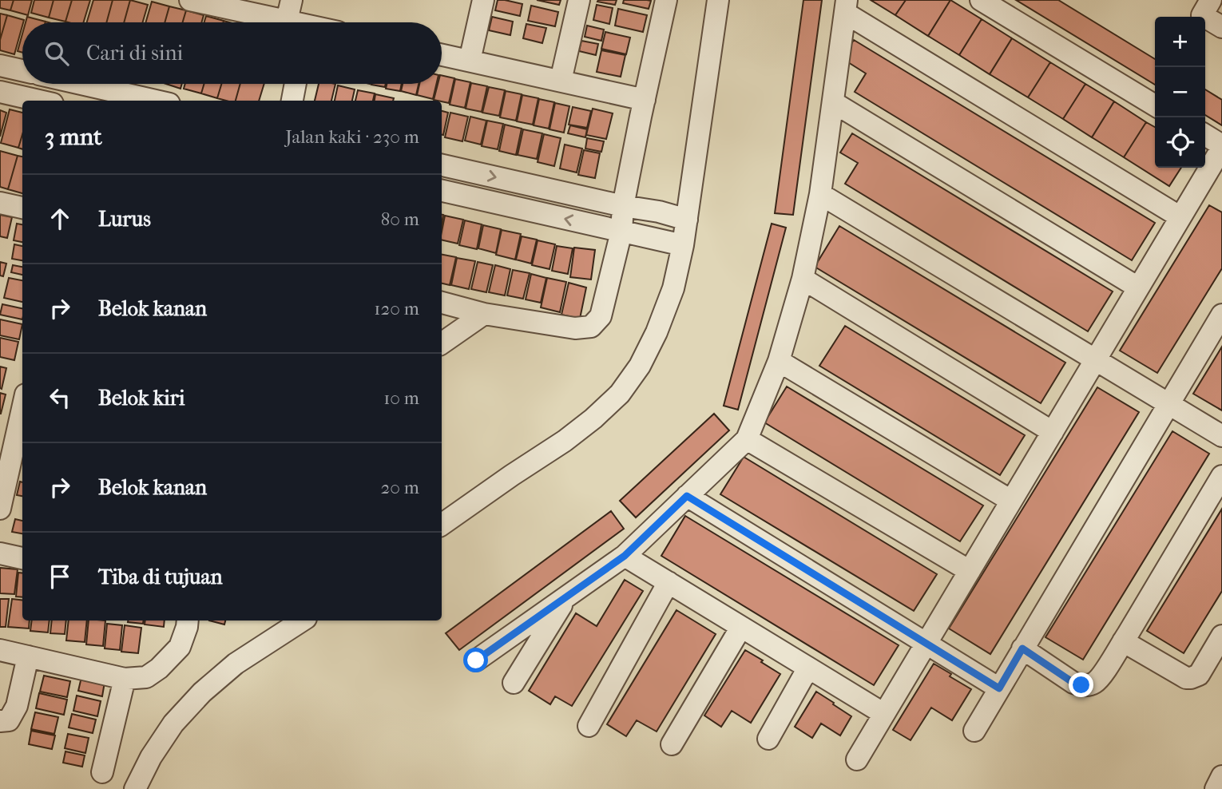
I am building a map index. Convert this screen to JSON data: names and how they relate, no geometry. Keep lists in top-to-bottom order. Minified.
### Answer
{"page":{"map_buttons":["+","−"],"search":"Cari di sini","heading":["3 mnt","Jalan kaki · 230 m"],"list":[["Lurus","80 m"],["Belok kanan","120 m"],["Belok kiri","10 m"],["Belok kanan","20 m"],"Tiba di tujuan"]}}
